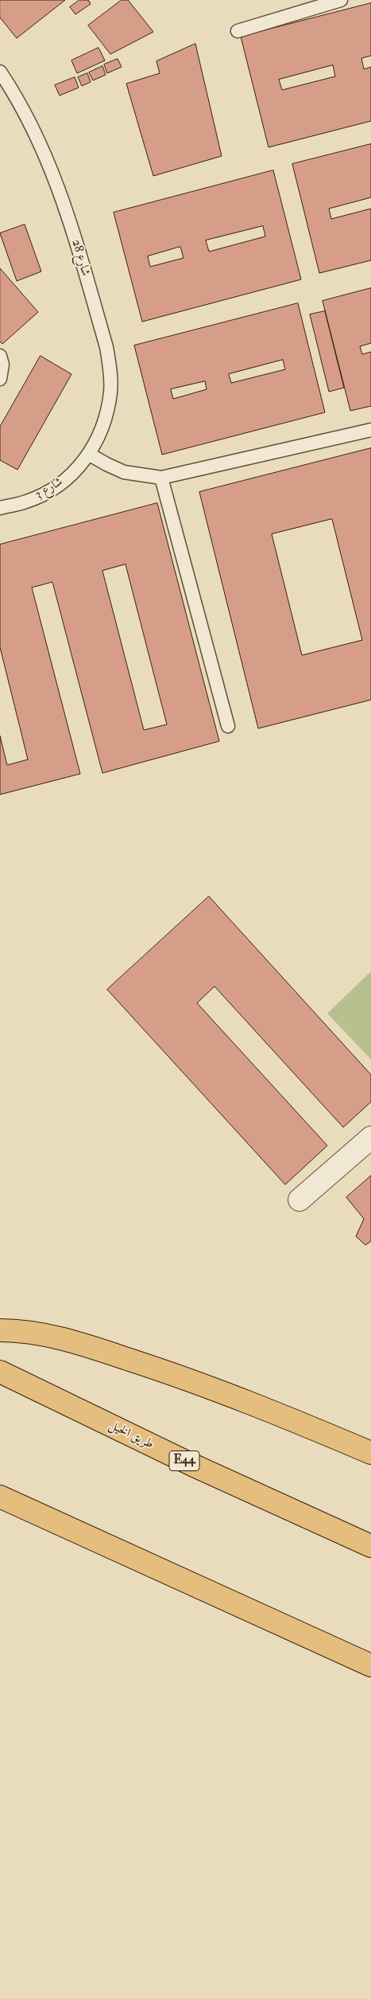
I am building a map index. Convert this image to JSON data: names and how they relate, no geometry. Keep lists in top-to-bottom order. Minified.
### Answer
{"streets":{"highway":["طريق الخيل","E44"],"lane":["شارع 28","شارع 3"]},"crossings":[["شارع 28","شارع 3"]]}
